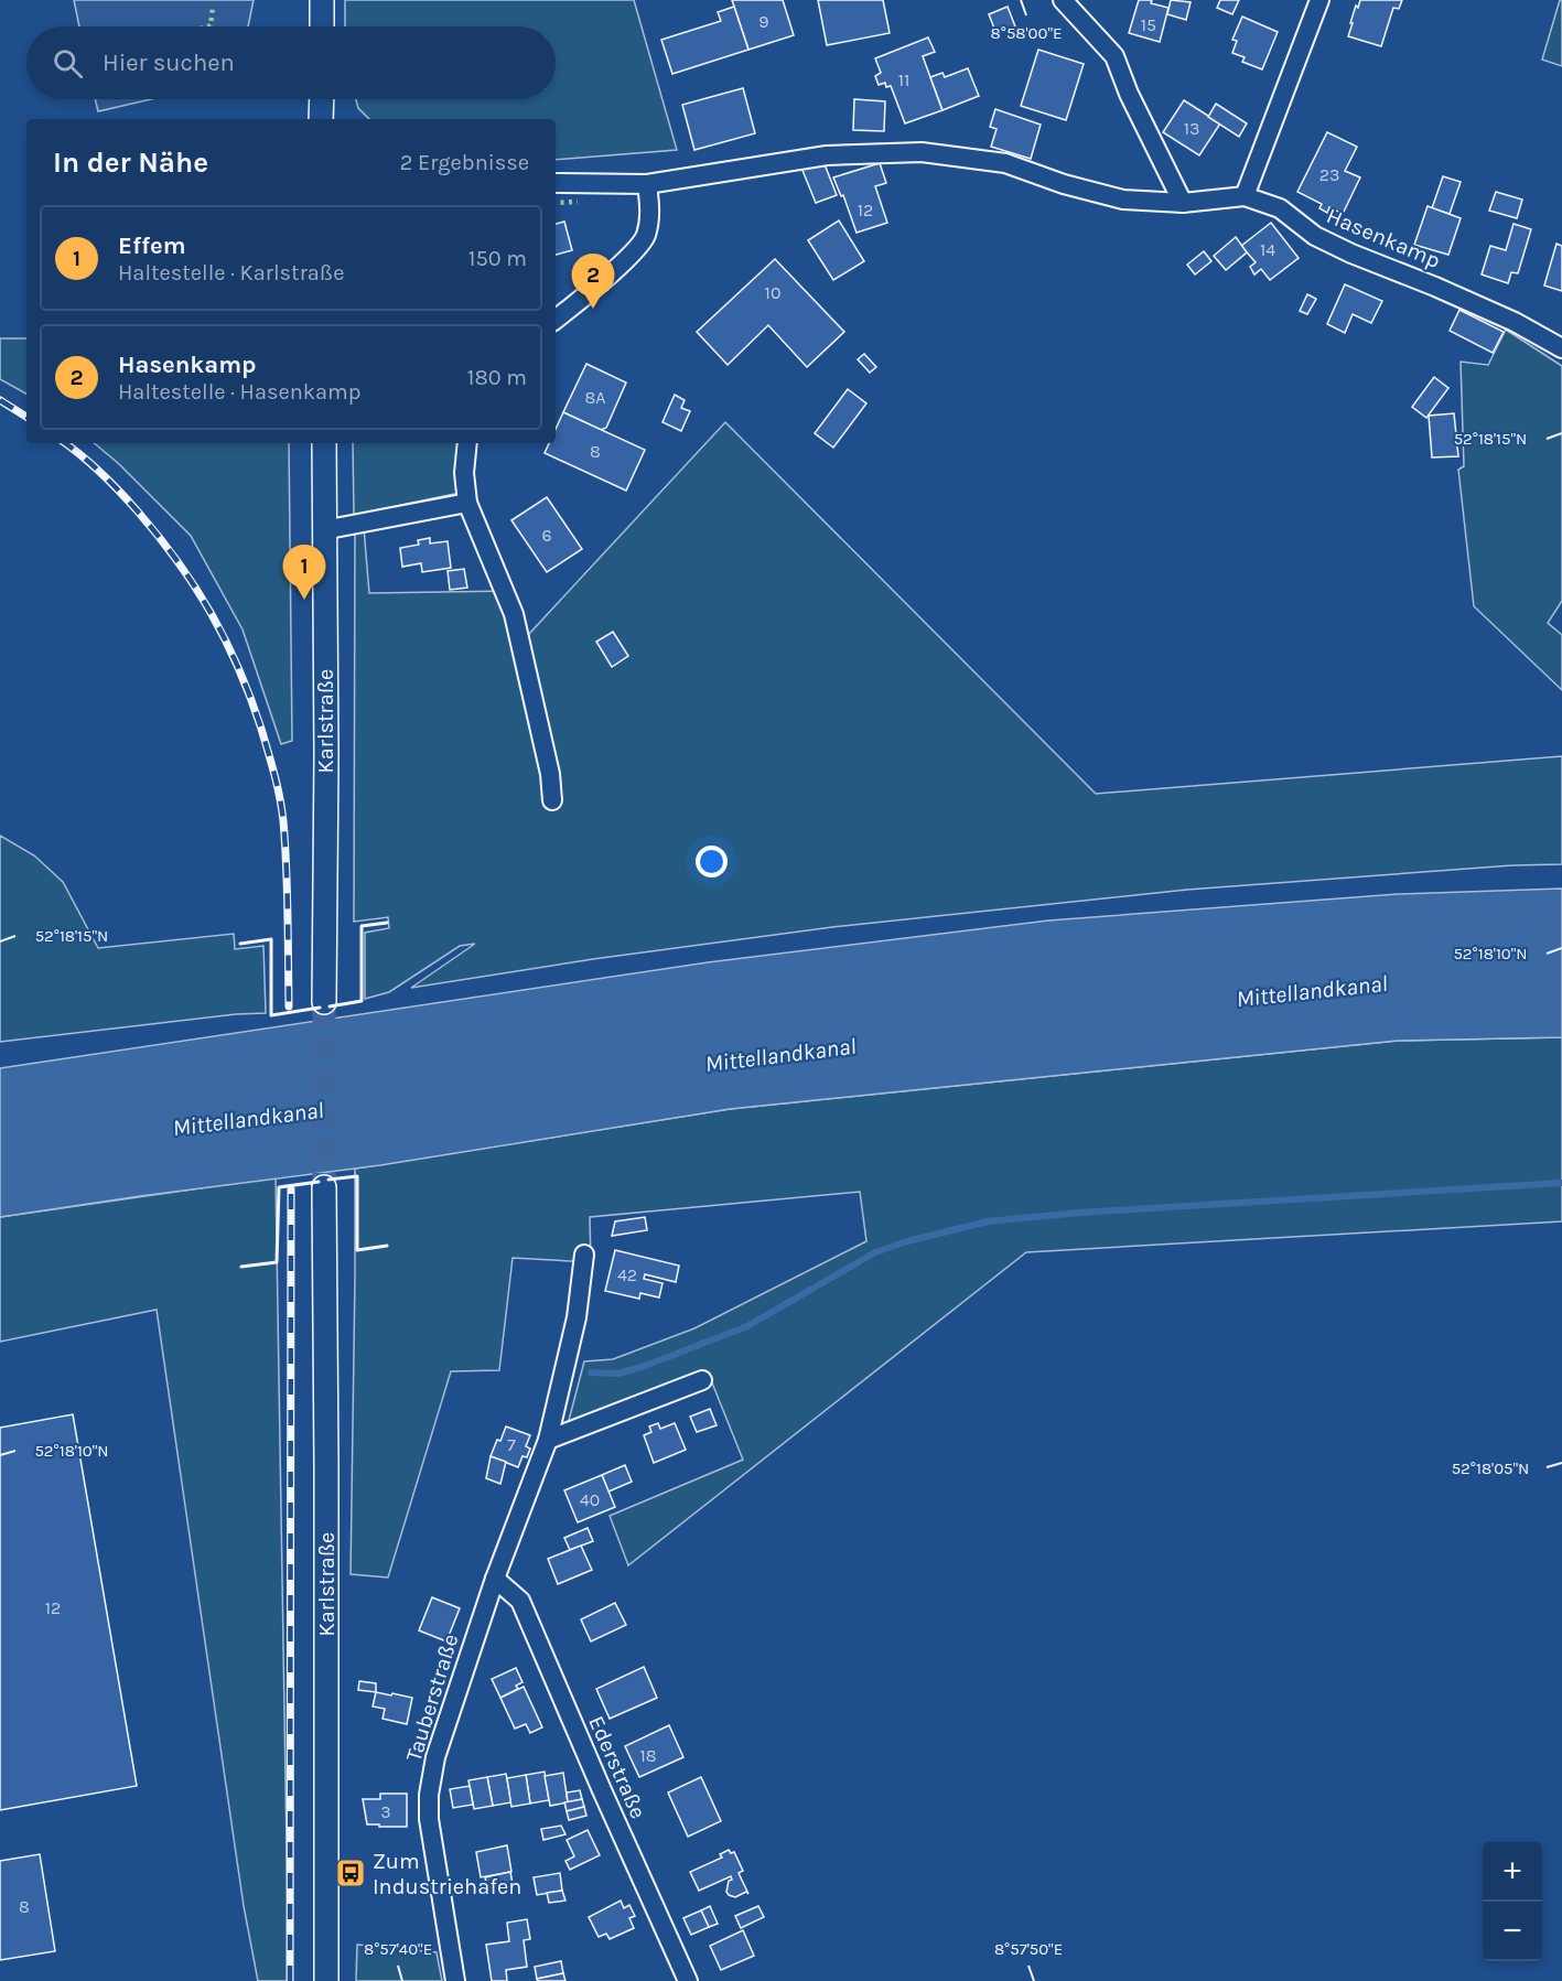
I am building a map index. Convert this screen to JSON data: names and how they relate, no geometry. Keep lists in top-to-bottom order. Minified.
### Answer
{"streets":{"street":["Hasenkamp","Karlstraße","Tauberstraße","Ederstraße"]},"crossings":[["Tauberstraße","Ederstraße"]],"water":["Mittellandkanal"],"places":{"bus stop":["Zum Industriehafen"]},"house_numbers":["9","15","11","13","23","12","14","10","8A","8","6","42","7","40","12","18","3","8"],"page":{"search":"Hier suchen","heading":["In der Nähe","2 Ergebnisse"],"list":[{"mark":"1","name":"Effem","note":"Haltestelle · Karlstraße","value":"150 m"},{"mark":"2","name":"Hasenkamp","note":"Haltestelle · Hasenkamp","value":"180 m"}],"pins":["2","1"],"map_buttons":["+","−"]},"coordinates":["8°58'00\"E","52°18'15\"N","52°18'10\"N","52°18'05\"N","8°57'40\"E","8°57'50\"E"]}
